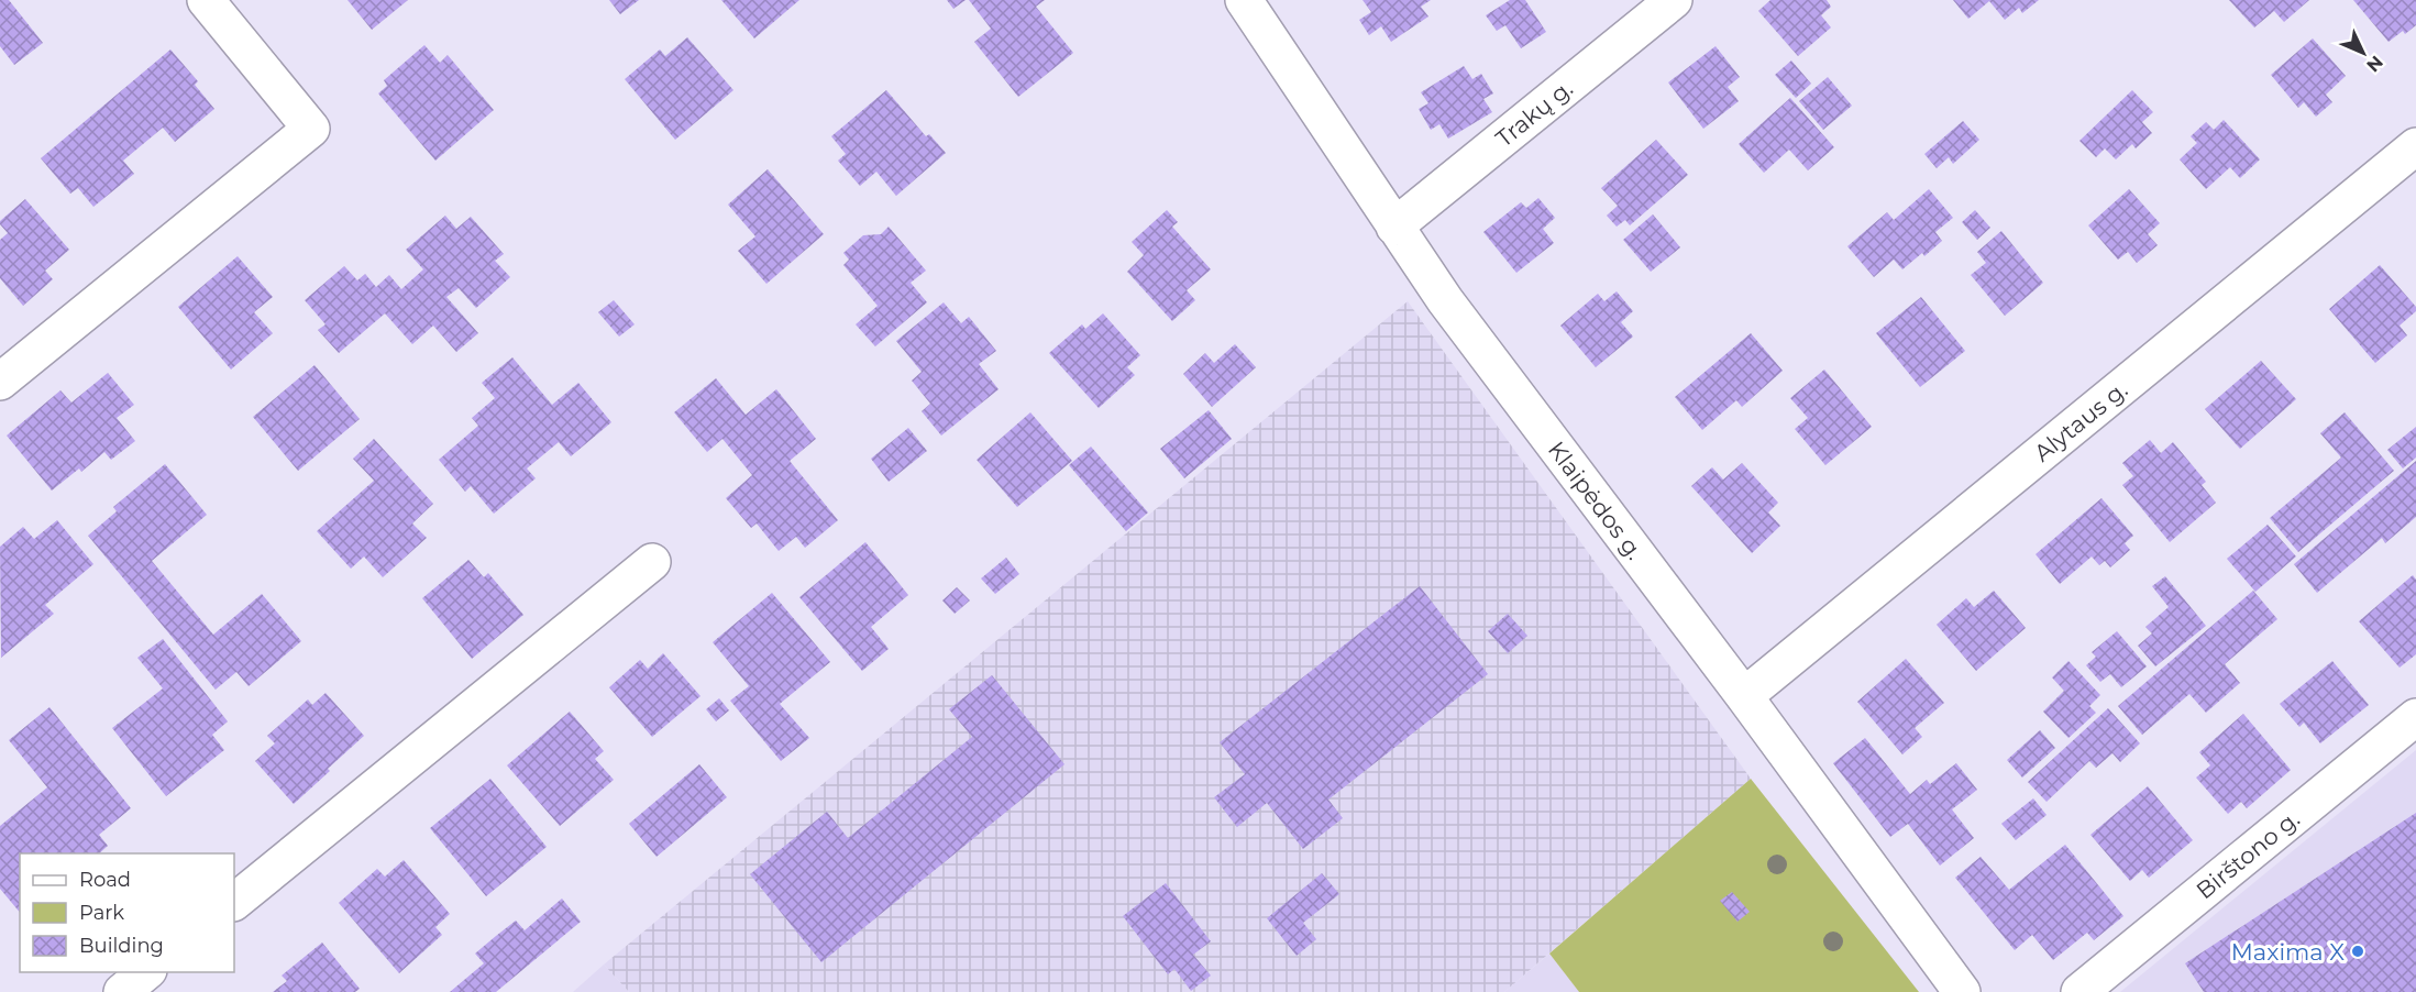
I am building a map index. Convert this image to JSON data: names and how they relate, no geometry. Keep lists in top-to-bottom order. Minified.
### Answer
{"streets":{"street":["Trakų g.","Alytaus g.","Klaipėdos g.","Birštono g."]},"crossings":[["Trakų g.","Klaipėdos g."],["Alytaus g.","Klaipėdos g."]],"places":["Maxima X"],"legend":["Road","Park","Building"],"north":"bottom right"}
